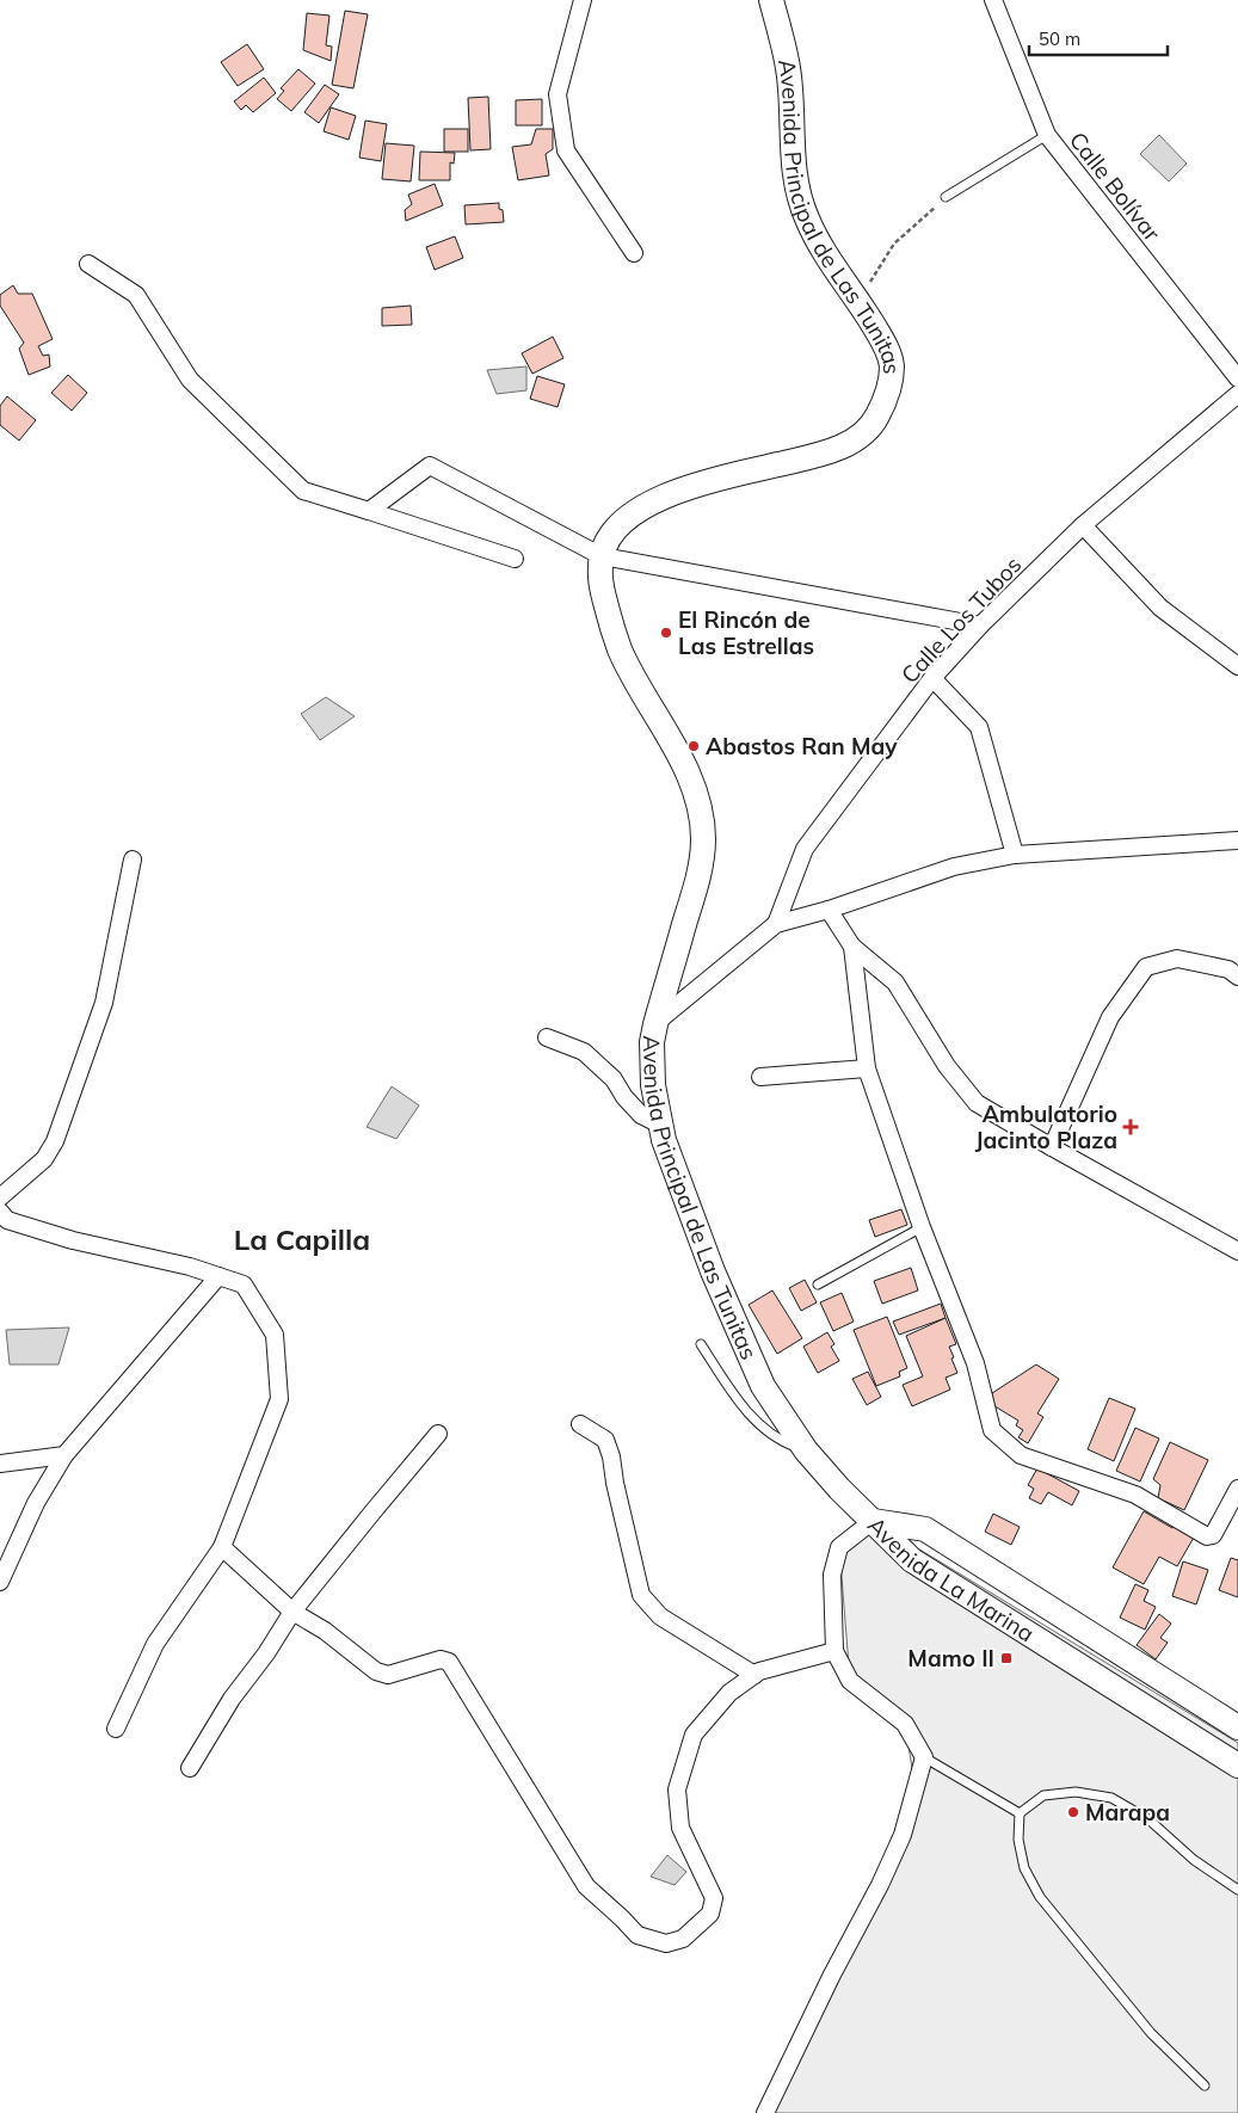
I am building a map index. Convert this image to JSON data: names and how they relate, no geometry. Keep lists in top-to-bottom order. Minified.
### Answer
{"streets":{"main road":["Avenida Principal de Las Tunitas","Avenida La Marina"],"street":["Calle Bolívar","Calle Los Tubos"]},"crossings":[["Avenida Principal de Las Tunitas","Avenida La Marina"]],"districts":["La Capilla"],"places":{"other":["El Rincón de Las Estrellas","Abastos Ran May","Marapa"],"health":["Ambulatorio Jacinto Plaza"],"transit":["Mamo II"]},"scale_bar":"50 m"}
